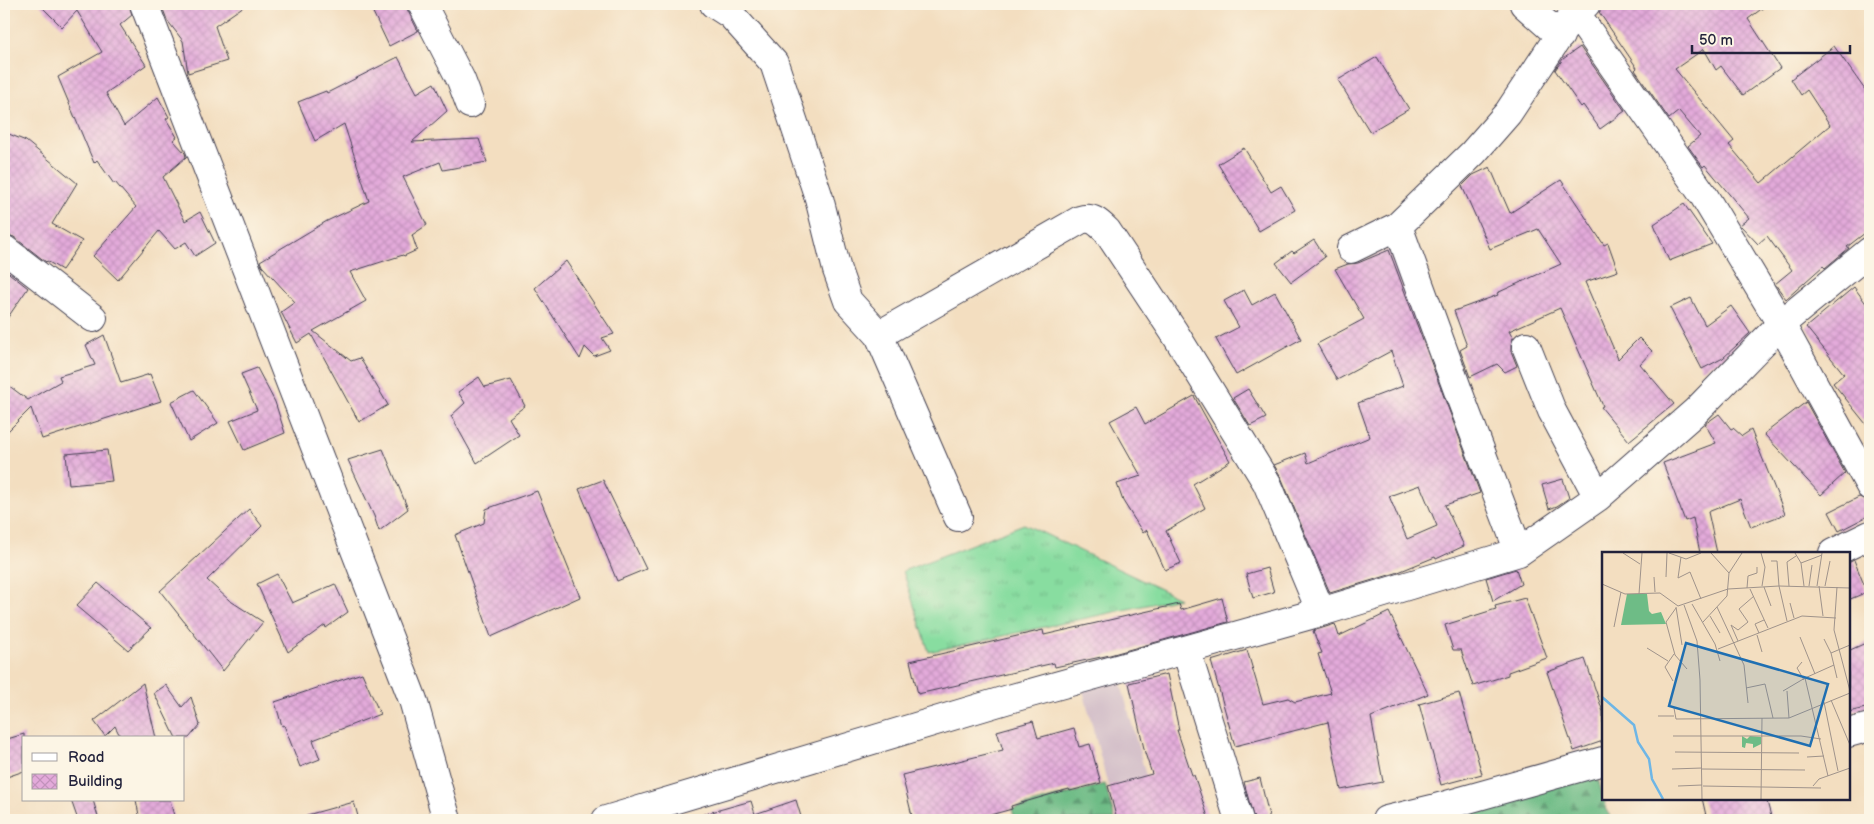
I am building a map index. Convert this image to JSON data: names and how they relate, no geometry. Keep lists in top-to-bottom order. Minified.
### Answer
{"legend":["Road","Building"],"scale_bar":"50 m"}
